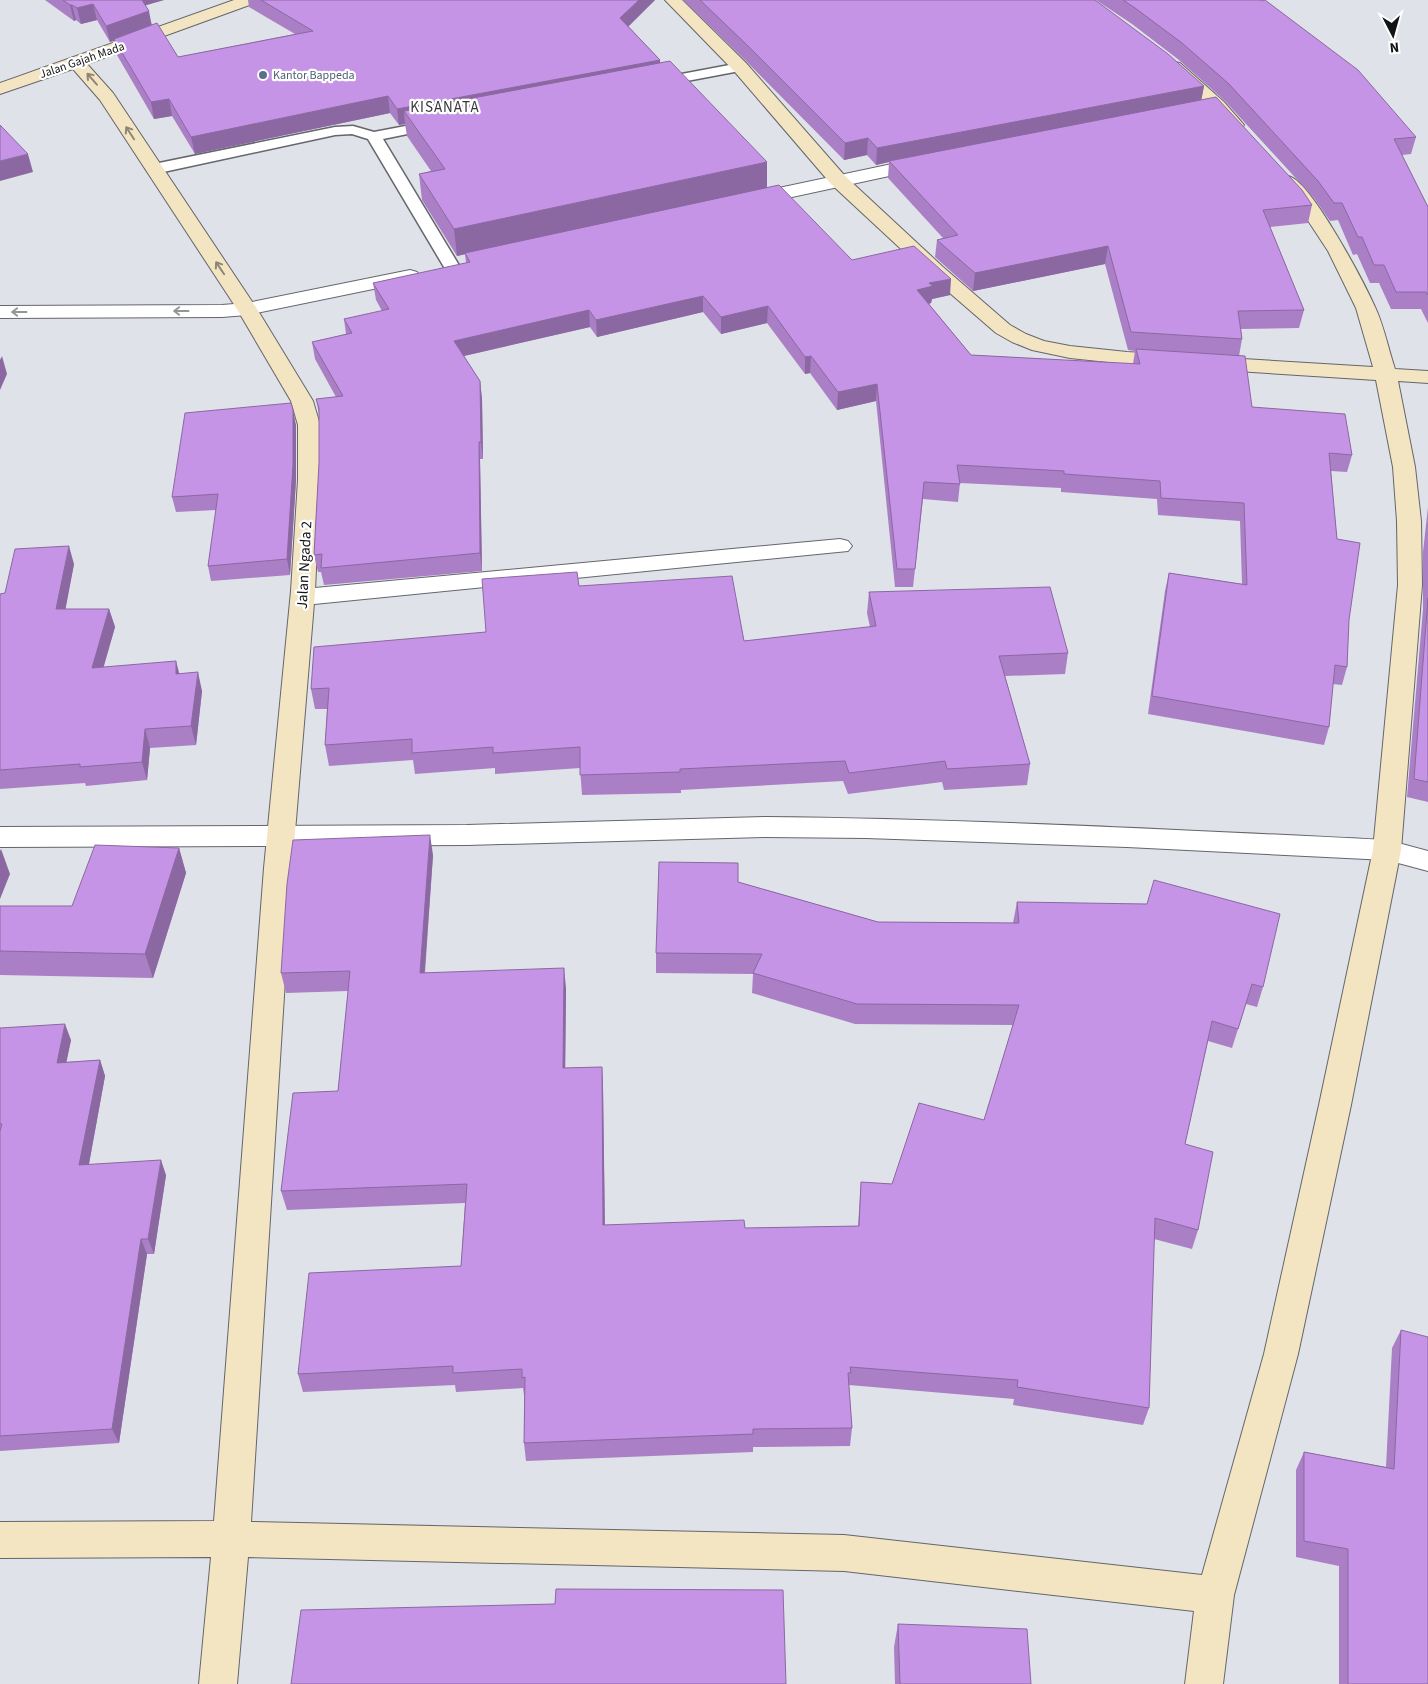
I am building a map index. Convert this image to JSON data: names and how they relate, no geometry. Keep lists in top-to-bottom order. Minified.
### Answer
{"streets":{"street":["Jalan Gajah Mada","Jalan Ngada 2"]},"crossings":[["Jalan Gajah Mada","Jalan Ngada 2"]],"districts":["KISANATA"],"places":["Kantor Bappeda"],"north":"bottom"}
